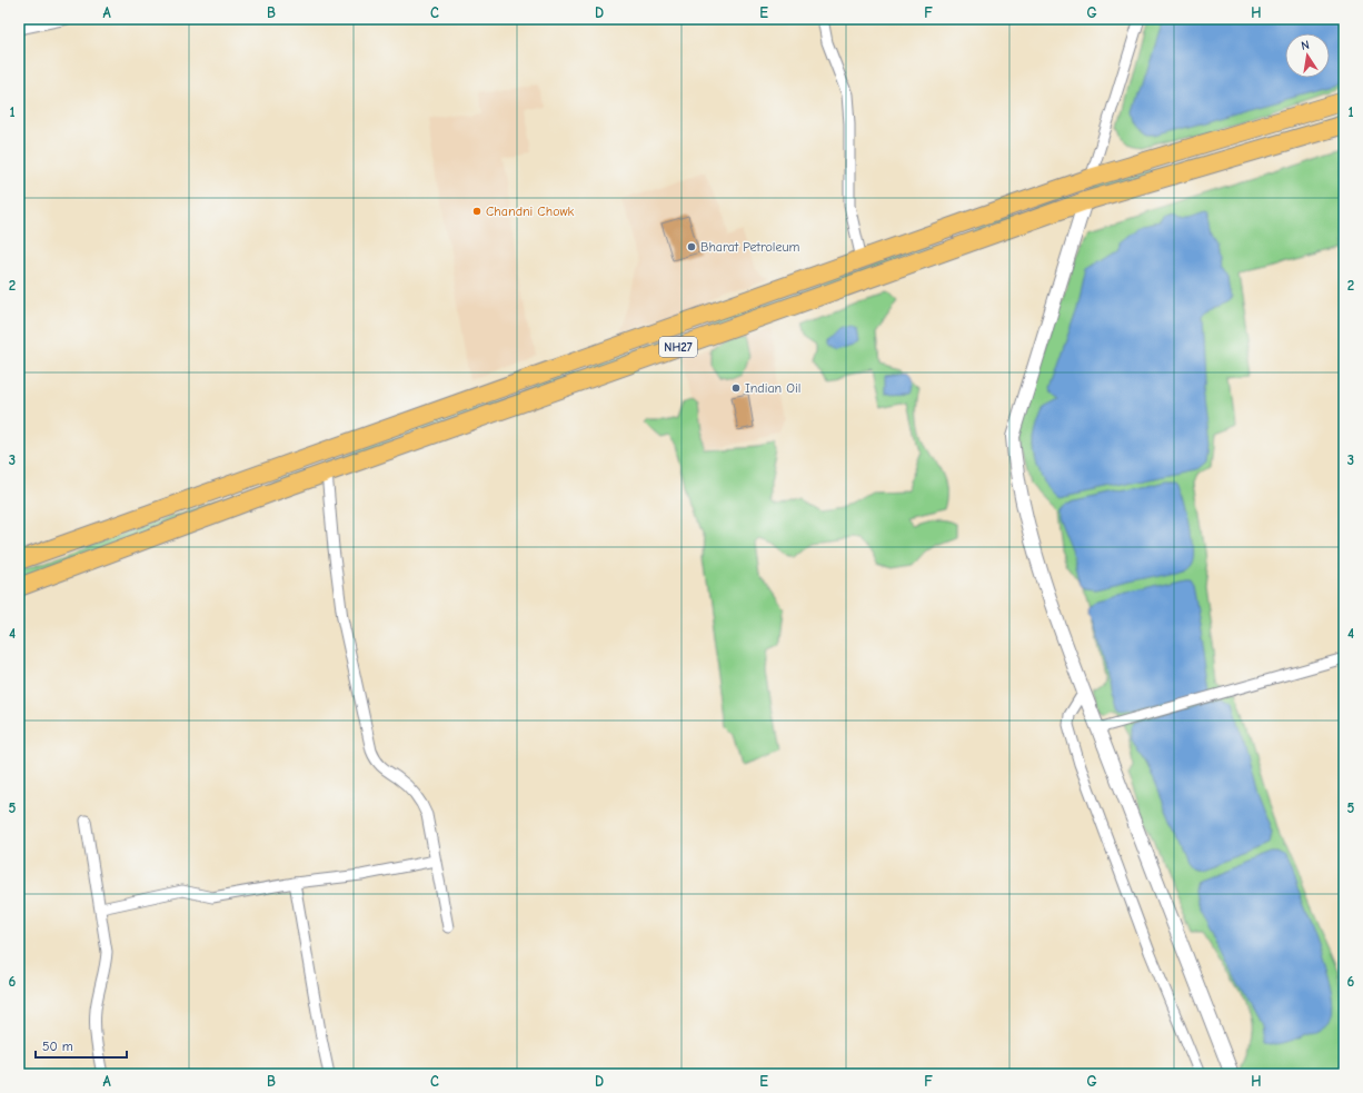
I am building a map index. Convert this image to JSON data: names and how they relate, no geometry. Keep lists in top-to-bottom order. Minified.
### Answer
{"streets":{"highway":["NH27"]},"places":["Chandni Chowk","Bharat Petroleum","Indian Oil"],"scale_bar":"50 m","north":"top","grid":{"columns":["A","B","C","D","E","F","G","H"],"rows":["1","2","3","4","5","6"]}}
